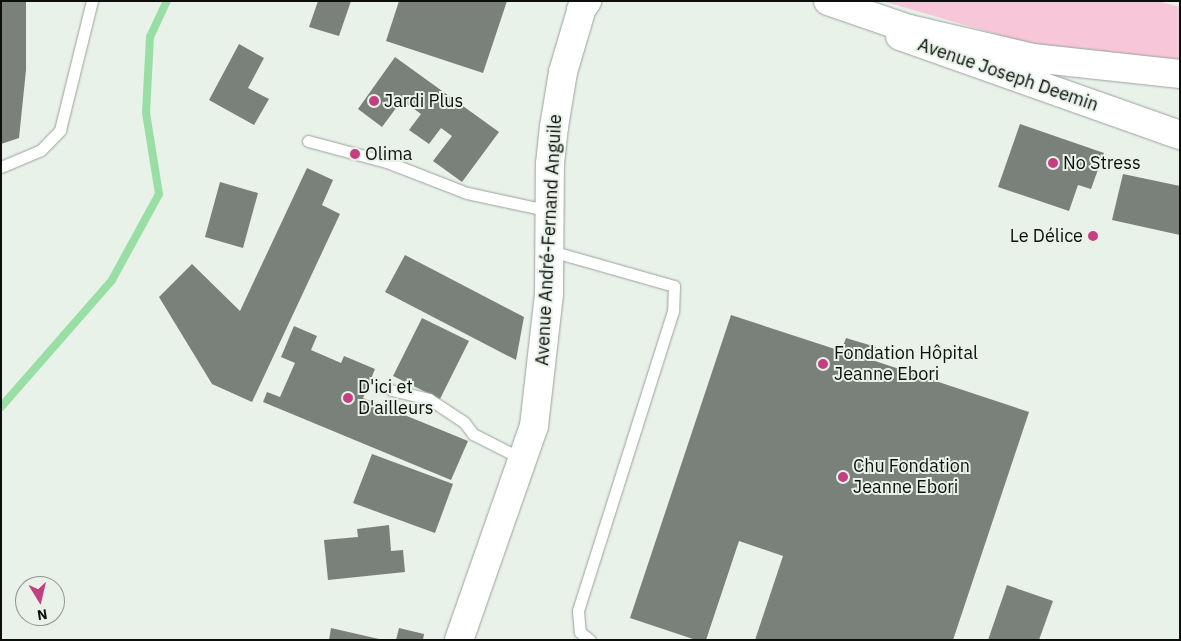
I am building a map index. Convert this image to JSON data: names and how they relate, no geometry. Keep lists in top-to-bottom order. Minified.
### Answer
{"streets":{"main road":["Avenue Joseph Deemin","Avenue André-Fernand Anguile"]},"places":["Jardi Plus","Olima","No Stress","Le Délice","Fondation Hôpital Jeanne Ebori","D'ici et D'ailleurs","Chu Fondation Jeanne Ebori"],"north":"bottom"}
